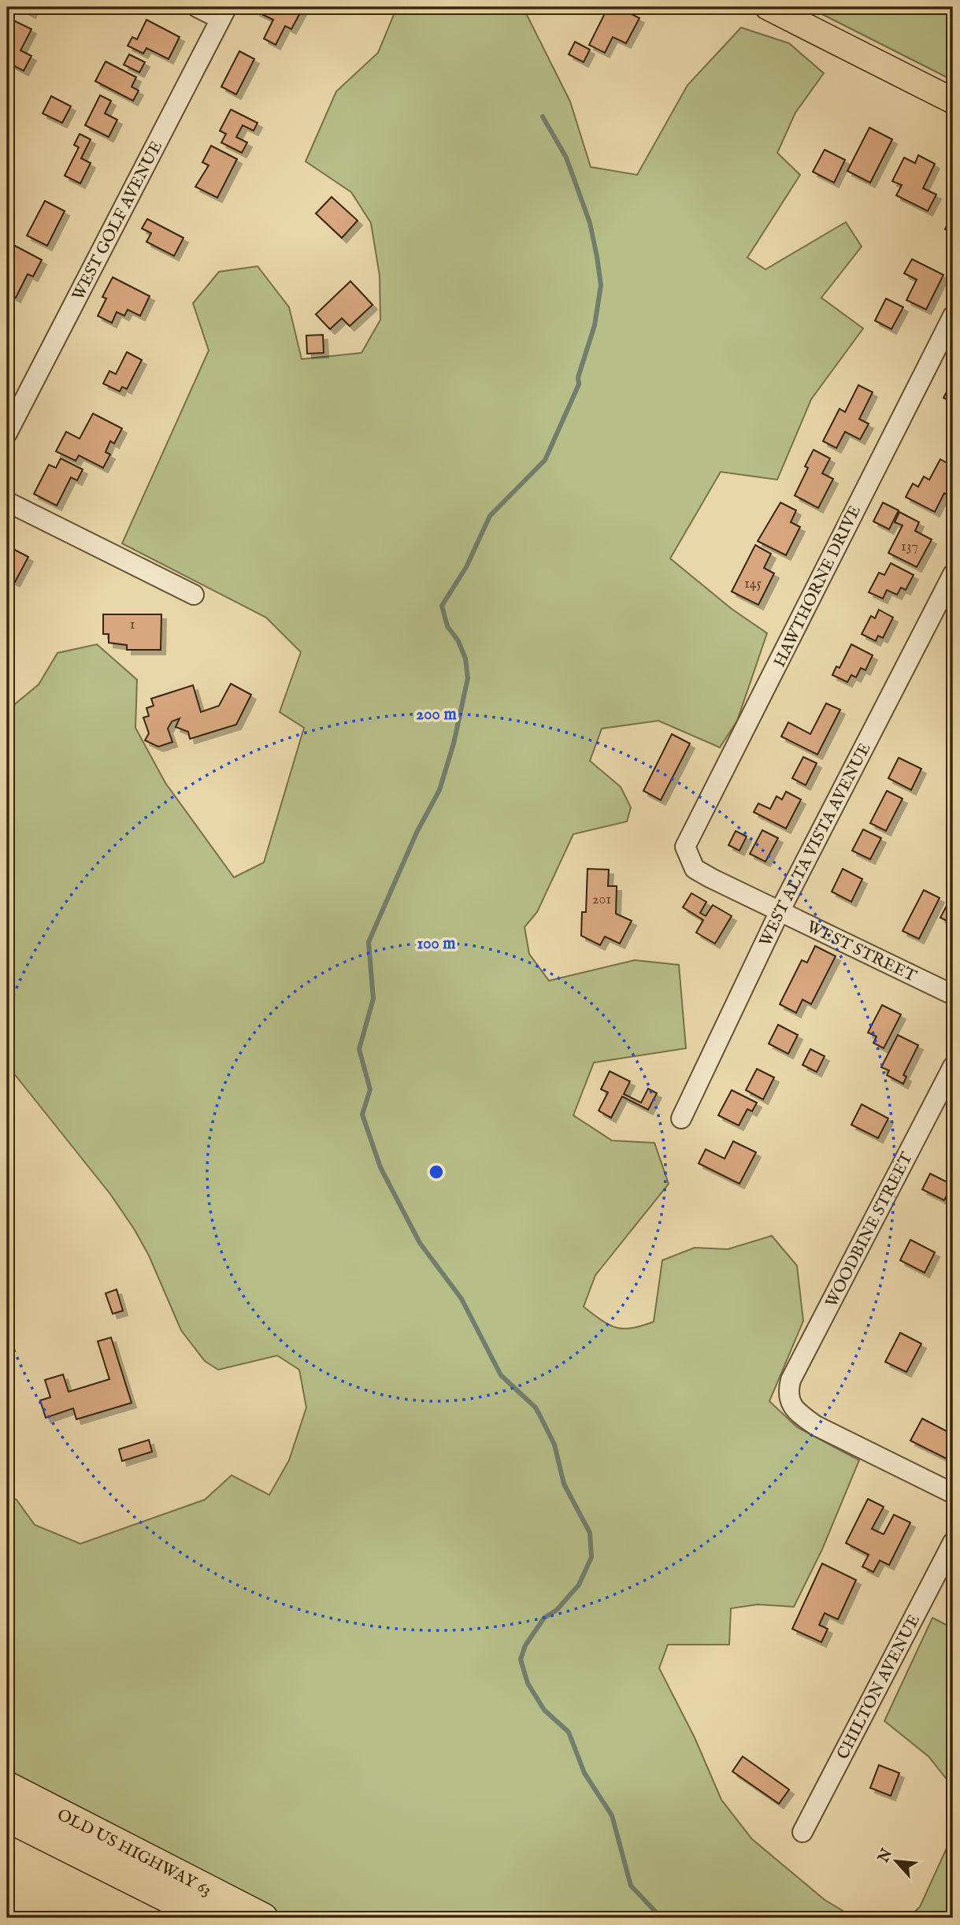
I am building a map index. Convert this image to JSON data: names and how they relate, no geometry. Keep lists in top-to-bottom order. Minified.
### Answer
{"streets":{"highway":["OLD US HIGHWAY 63"],"street":["WEST GOLF AVENUE","HAWTHORNE DRIVE","WEST ALTA VISTA AVENUE","WEST STREET","WOODBINE STREET","CHILTON AVENUE"]},"crossings":[["HAWTHORNE DRIVE","WEST STREET"],["WEST ALTA VISTA AVENUE","WEST STREET"]],"house_numbers":["137","145","1","201"],"north":"top left","rings":["200 m","100 m"]}
